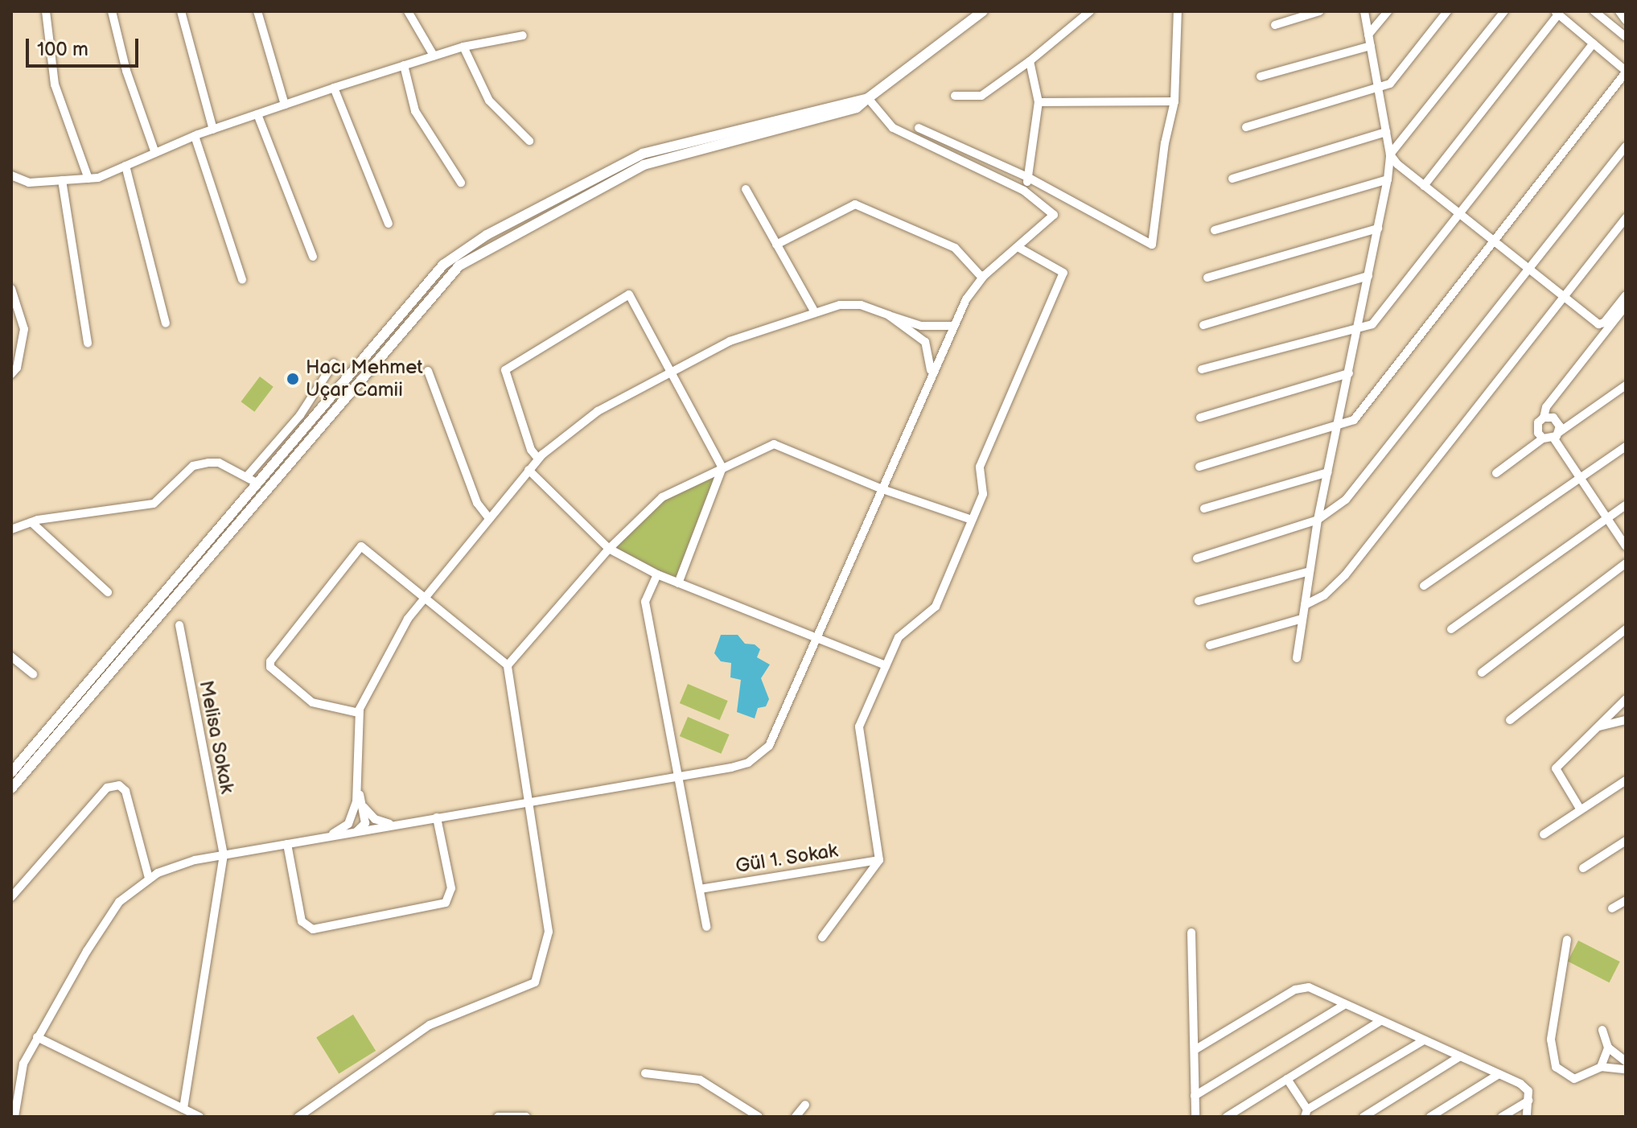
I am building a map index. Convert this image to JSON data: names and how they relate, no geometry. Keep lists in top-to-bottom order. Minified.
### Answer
{"streets":{"street":["Melisa Sokak","Gül 1. Sokak"]},"places":["Hacı Mehmet Uçar Camii"],"scale_bar":"100 m"}
